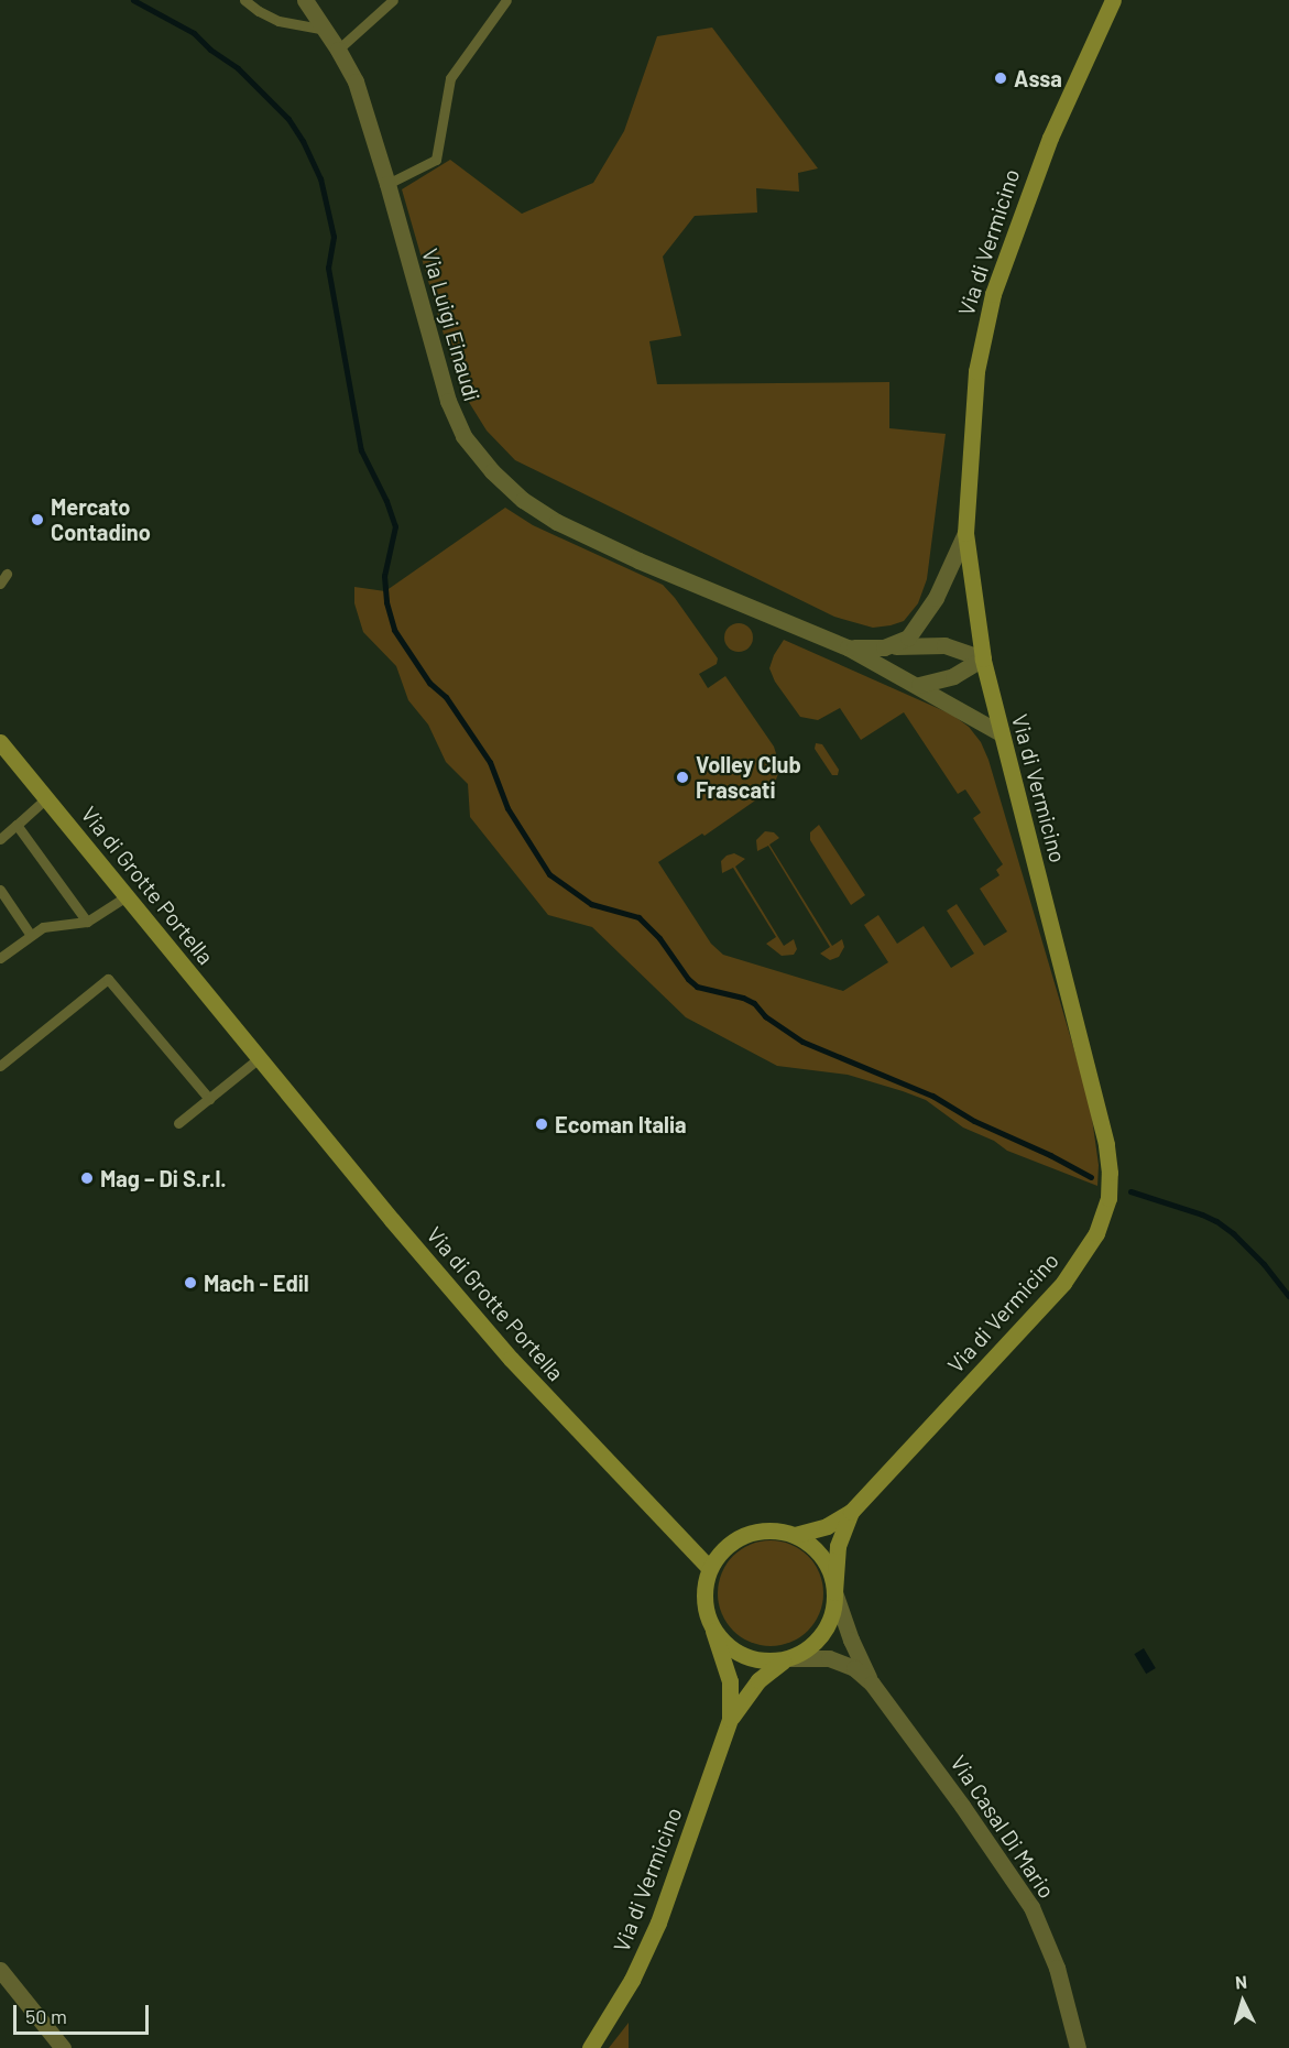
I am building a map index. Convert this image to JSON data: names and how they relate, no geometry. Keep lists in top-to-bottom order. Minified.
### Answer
{"streets":{"main road":["Via di Vermicino","Via di Grotte Portella"],"street":["Via Luigi Einaudi","Via Casal Di Mario"]},"crossings":[["Via di Vermicino","Via Luigi Einaudi"],["Via di Vermicino","Via di Grotte Portella"],["Via di Vermicino","Via Casal Di Mario"],["Via di Grotte Portella","Via Casal Di Mario"]],"places":["Assa","Mercato Contadino","Volley Club Frascati","Ecoman Italia","Mag – Di S.r.l.","Mach - Edil"],"scale_bar":"50 m","north":"top"}
